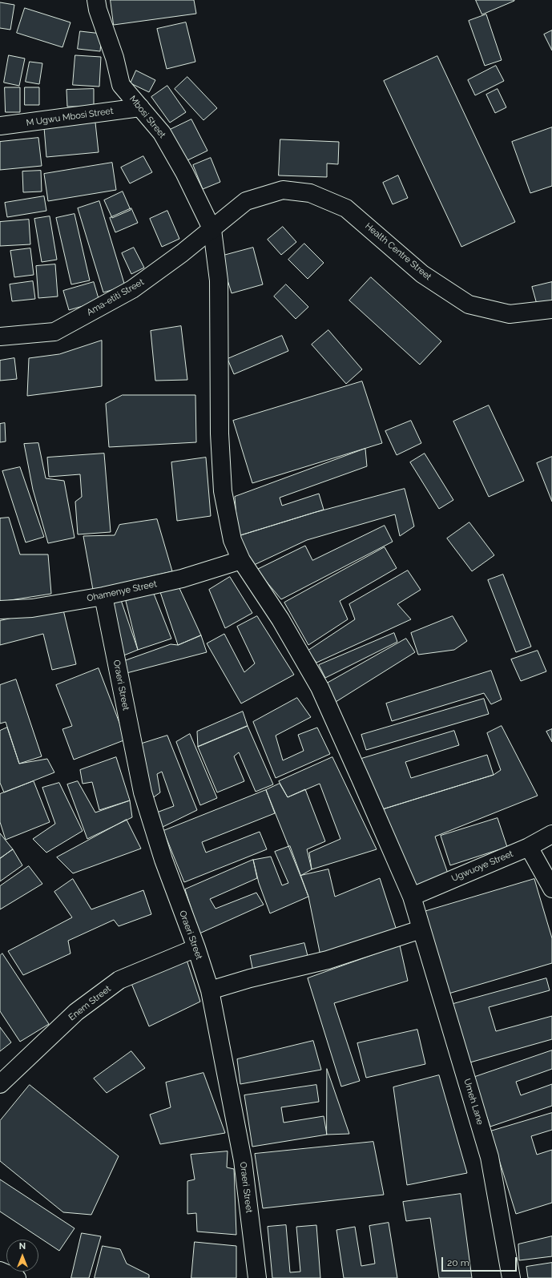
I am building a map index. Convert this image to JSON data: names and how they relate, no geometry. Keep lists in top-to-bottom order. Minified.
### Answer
{"streets":{"street":["M Ugwu Mbosi Street","Mbosi Street","Health Centre Street","Ama-etiti Street","Ohamenye Street","Oraeri Street","Ugwuoye Street","Enem Street","Umeh Lane"]},"crossings":[["M Ugwu Mbosi Street","Mbosi Street"],["Mbosi Street","Ama-etiti Street"],["Mbosi Street","Ohamenye Street"],["Mbosi Street","Umeh Lane"],["Health Centre Street","Ama-etiti Street"],["Ohamenye Street","Oraeri Street"],["Ohamenye Street","Umeh Lane"],["Oraeri Street","Enem Street"],["Ugwuoye Street","Umeh Lane"]],"scale_bar":"20 m","north":"top"}
